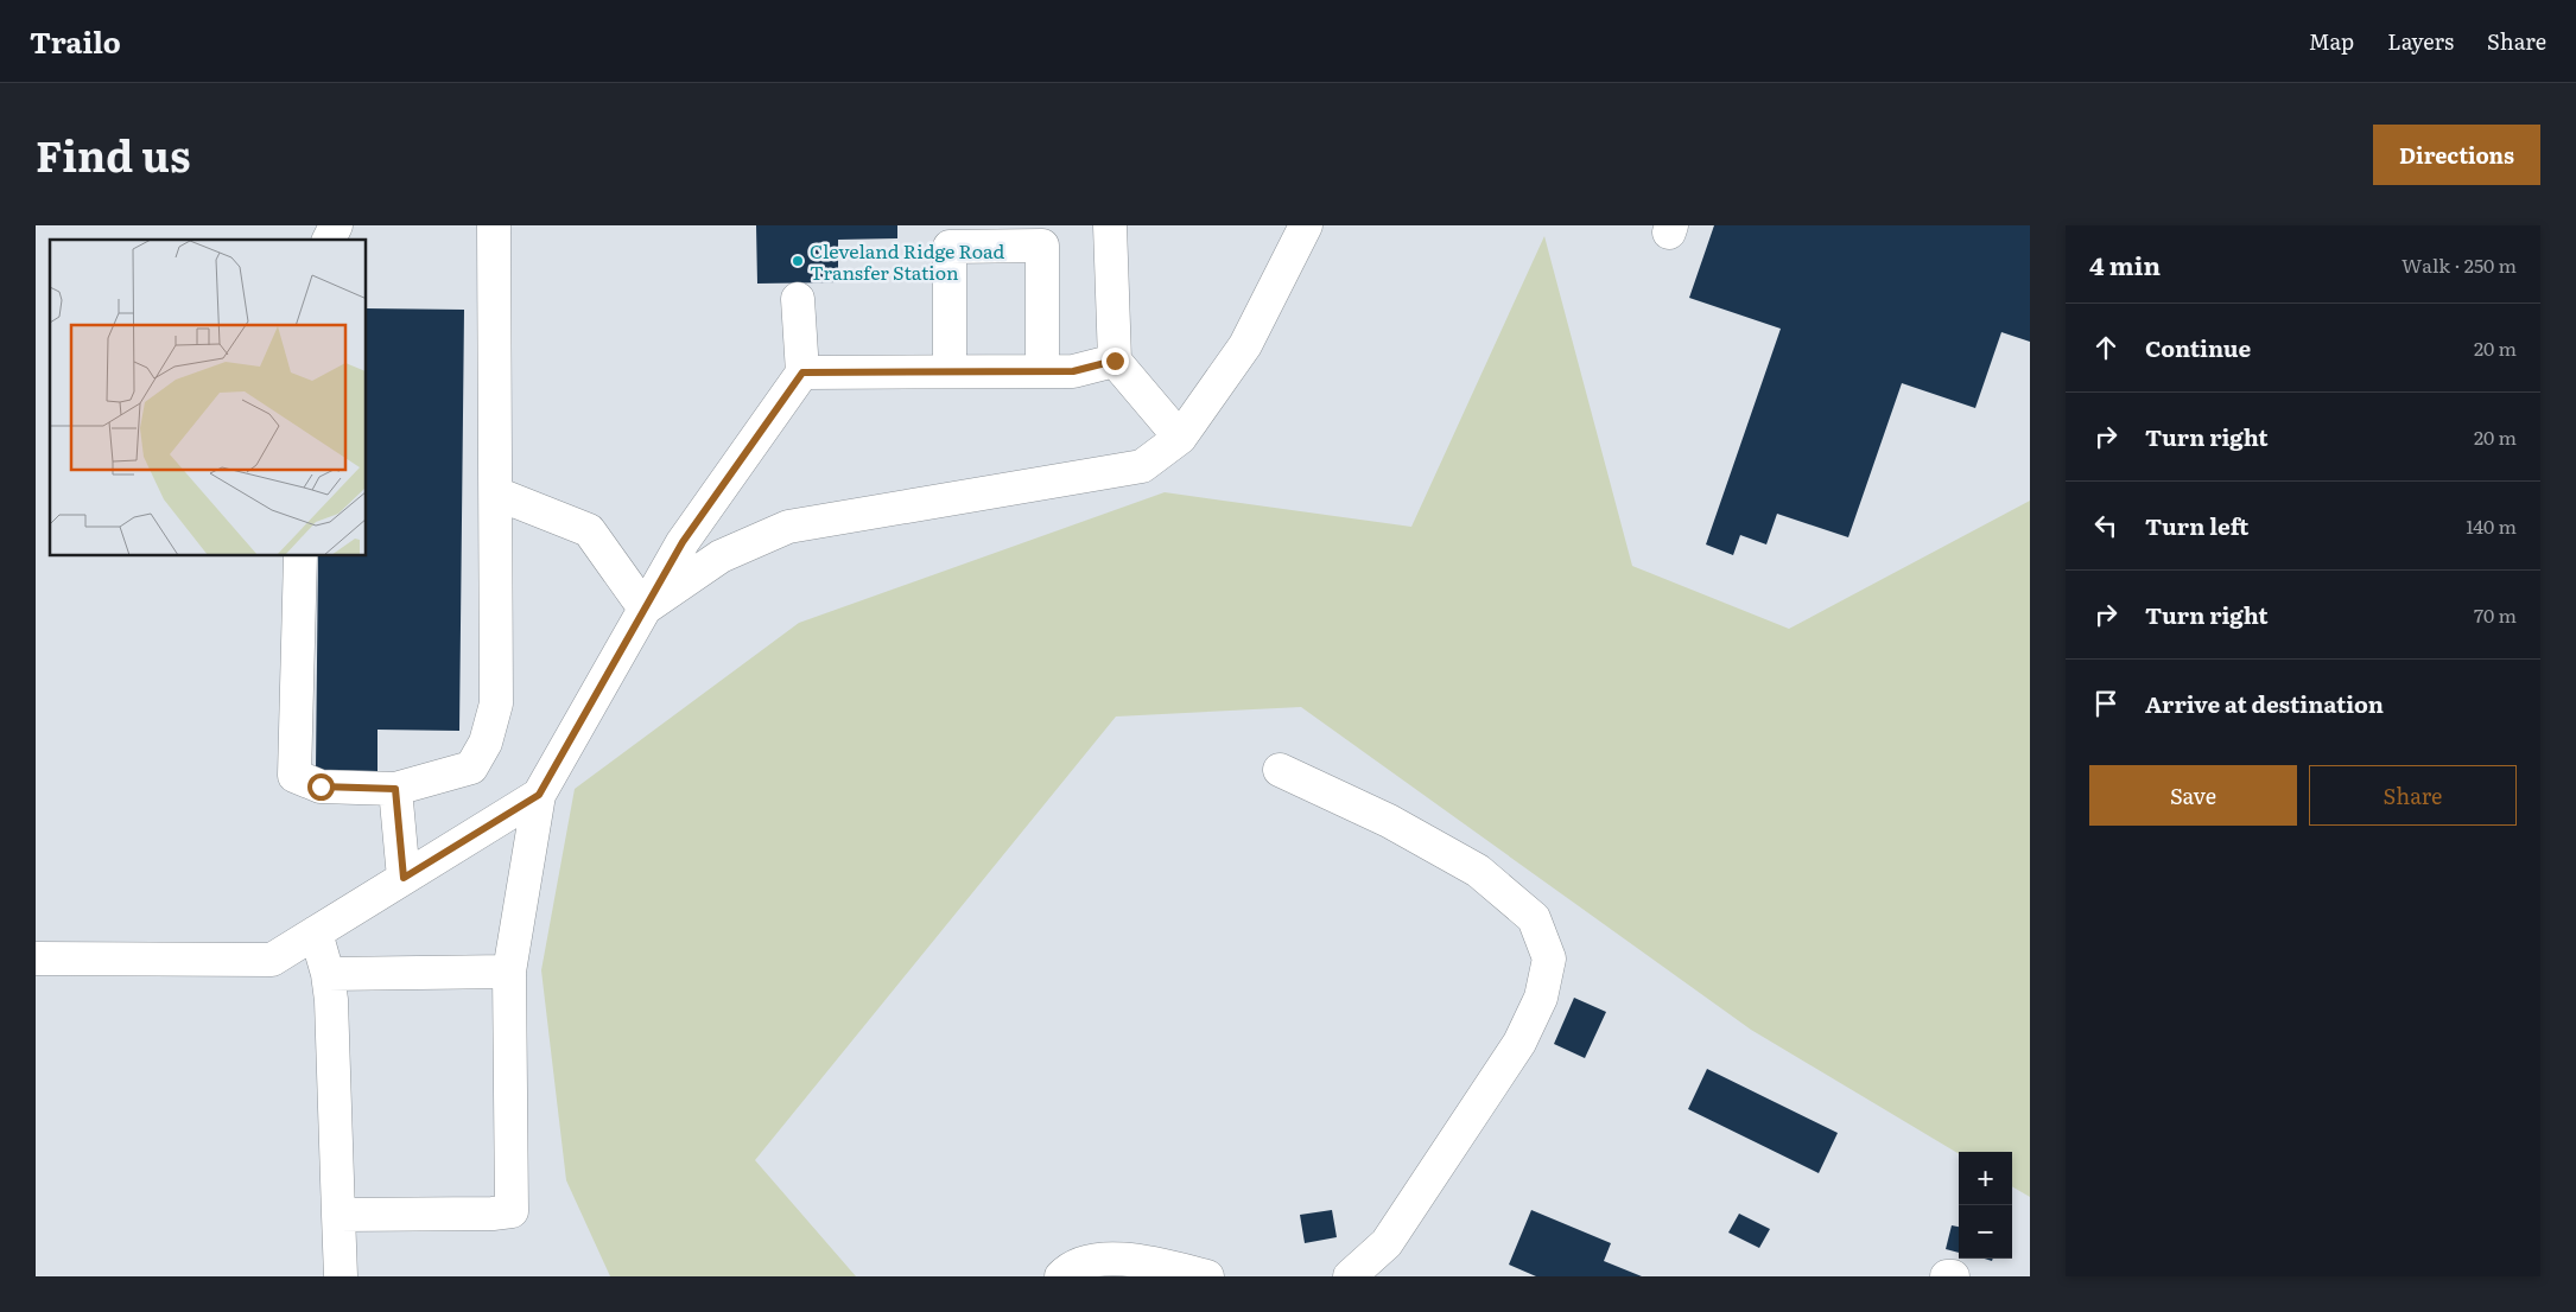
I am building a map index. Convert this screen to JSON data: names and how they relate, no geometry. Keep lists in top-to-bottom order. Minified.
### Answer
{"places":["Cleveland Ridge Road Transfer Station"],"page":{"header":"Trailo","nav":["Map","Layers","Share"],"title":"Find us","buttons":["Directions",["Save","Share"]],"heading":["4 min","Walk · 250 m"],"list":[["Continue","20 m"],["Turn right","20 m"],["Turn left","140 m"],["Turn right","70 m"],"Arrive at destination"],"map_buttons":["+","−"]}}
